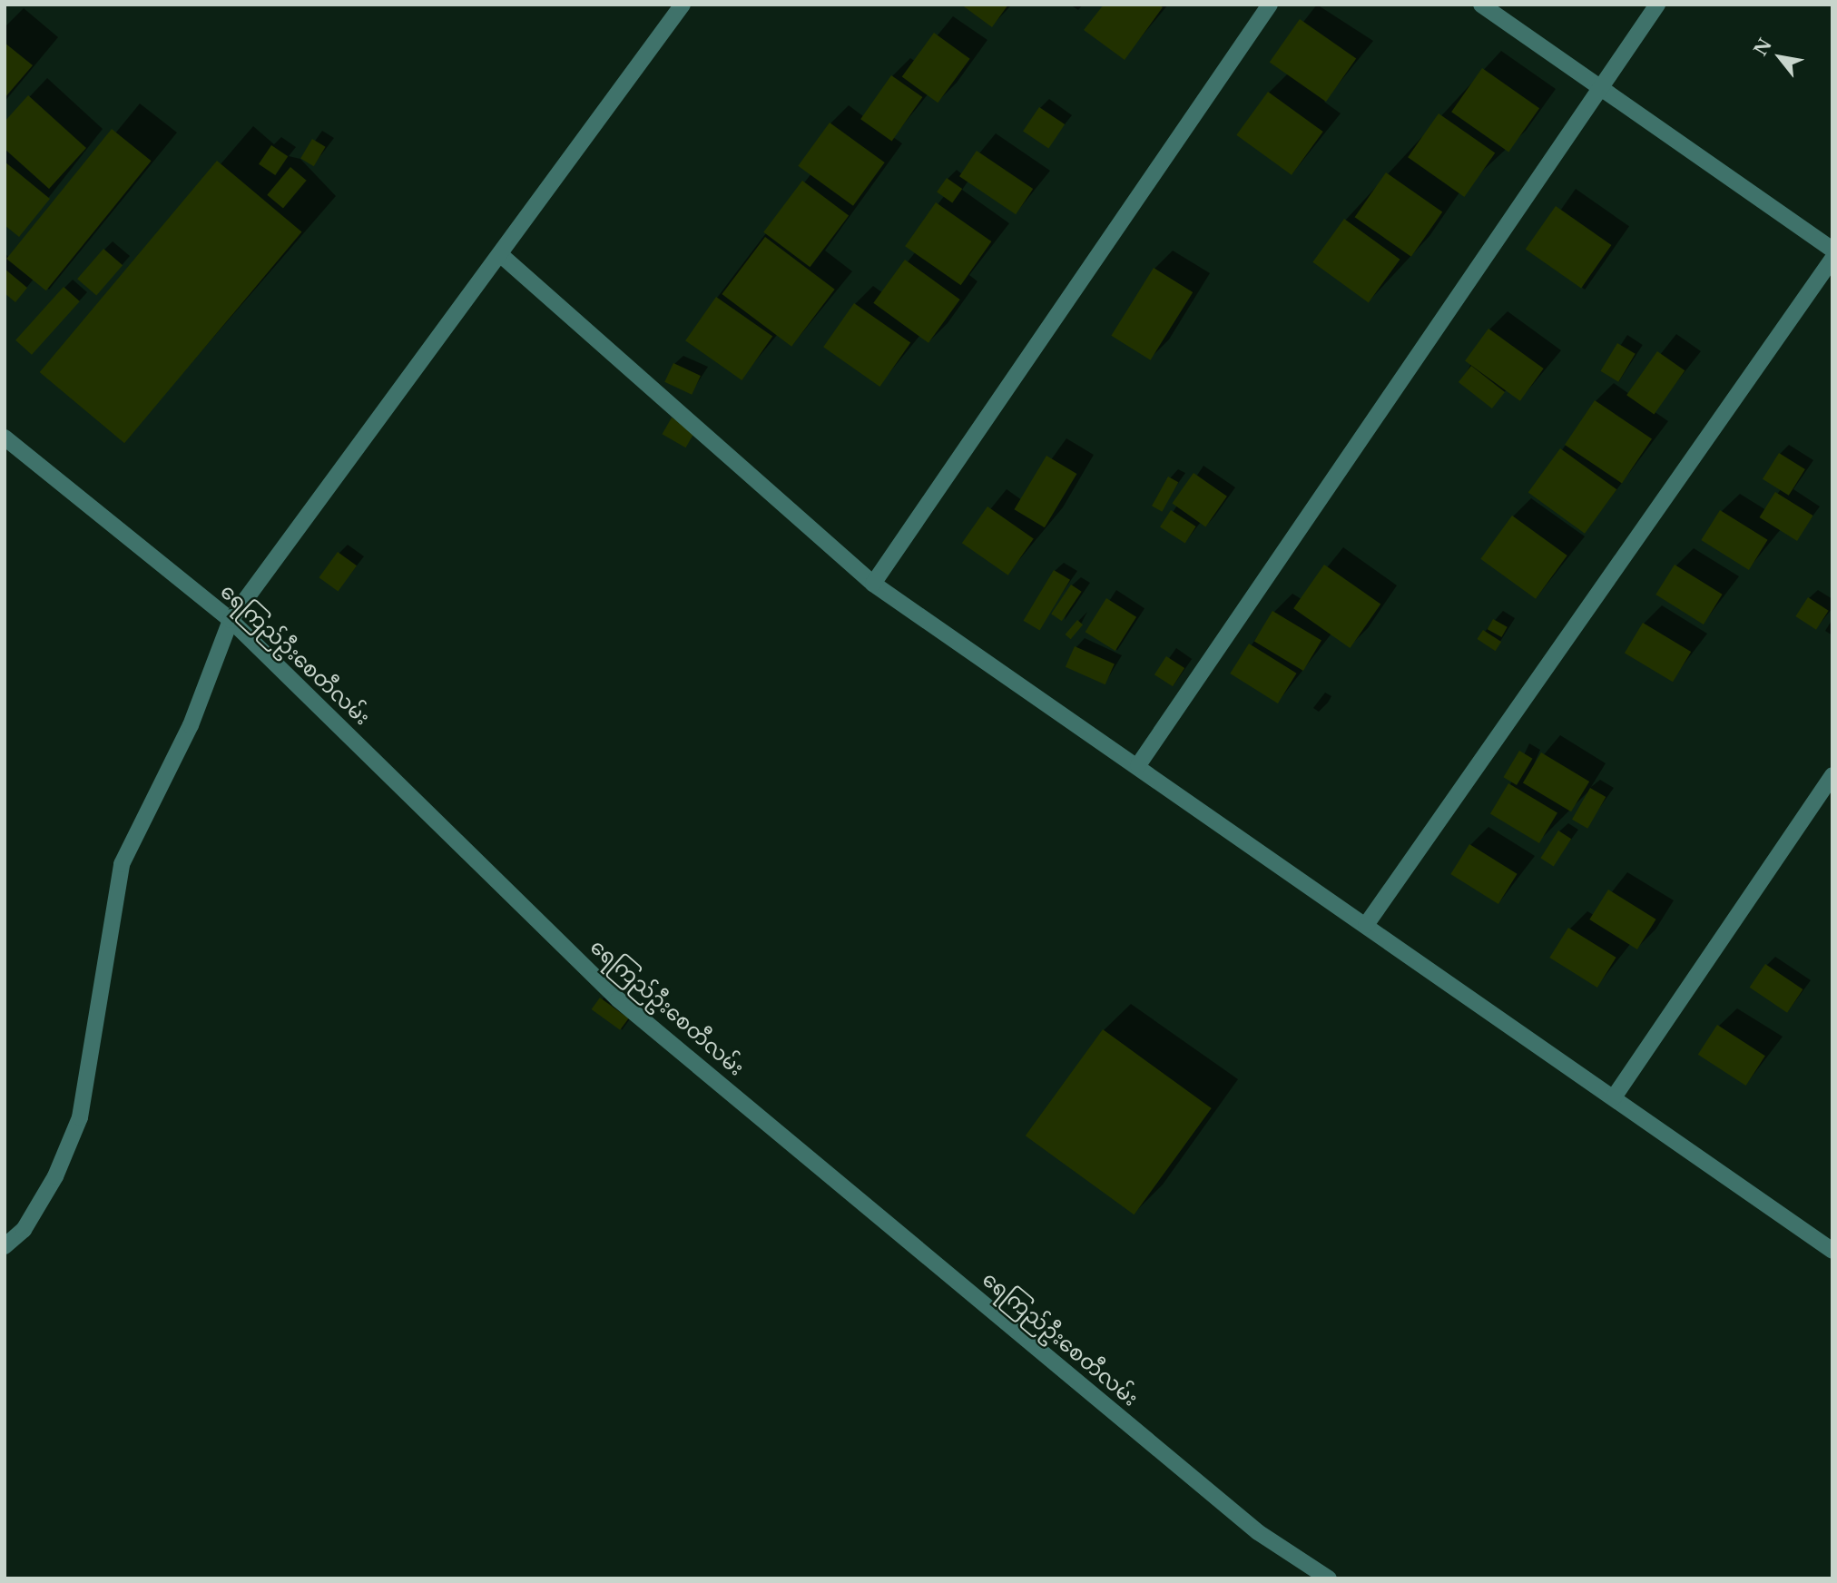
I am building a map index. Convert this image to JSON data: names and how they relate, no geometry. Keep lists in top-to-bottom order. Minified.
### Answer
{"streets":{"street":["ရေကြည်ဦးစေတီလမ်း"]},"north":"top left"}
